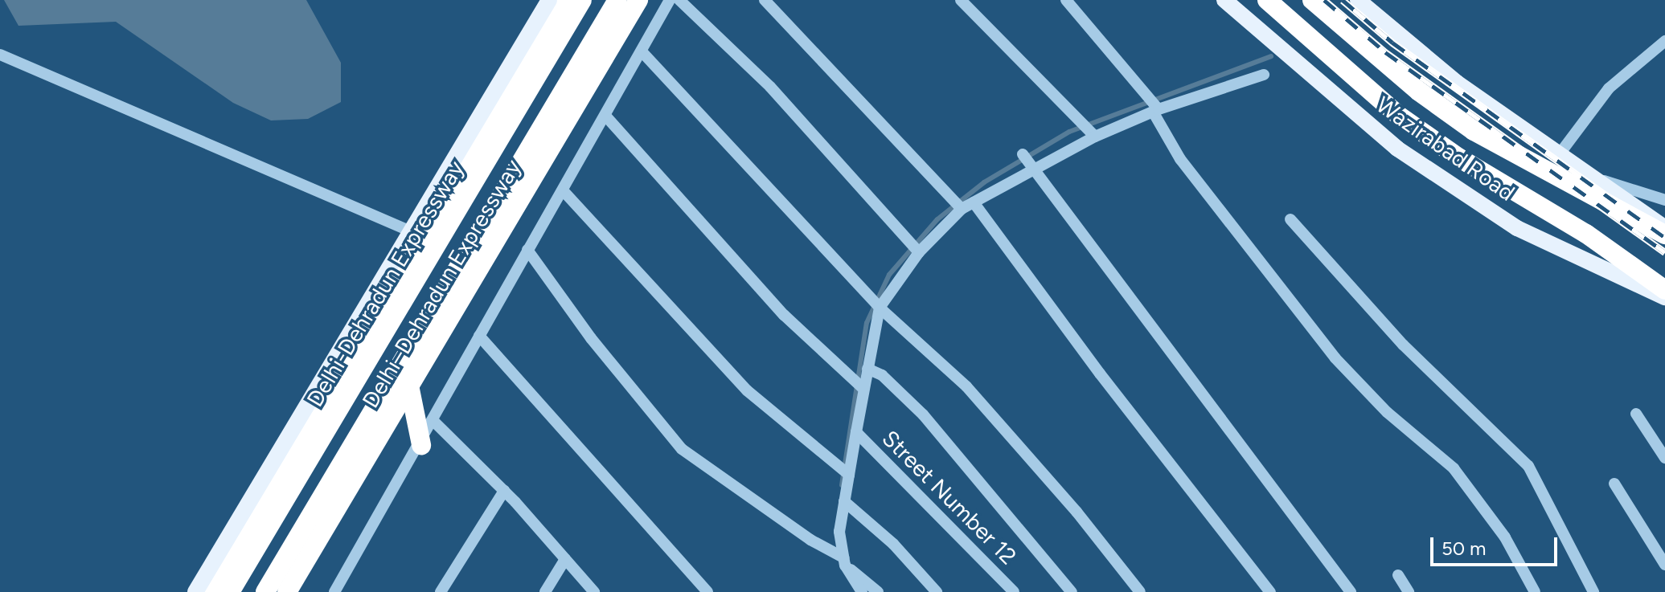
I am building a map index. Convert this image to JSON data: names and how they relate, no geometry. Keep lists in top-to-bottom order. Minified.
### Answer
{"streets":{"highway":["Wazirabad Road","Delhi-Dehradun Expressway","Delhi–Dehradun Expressway"],"street":["Street Number 12"]},"scale_bar":"50 m"}
